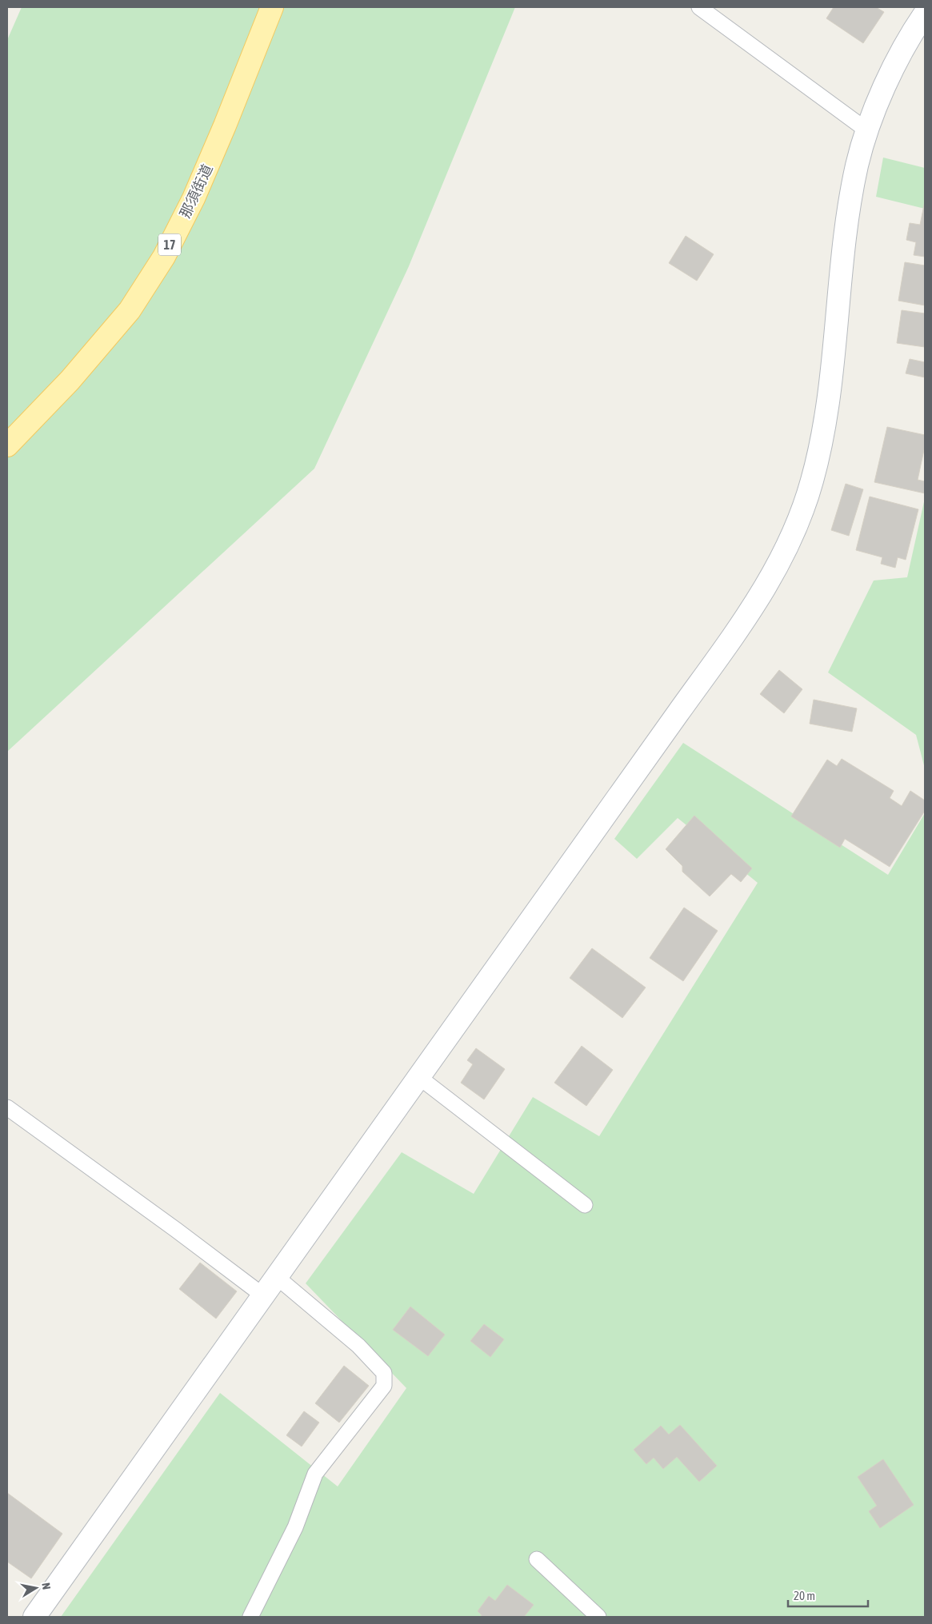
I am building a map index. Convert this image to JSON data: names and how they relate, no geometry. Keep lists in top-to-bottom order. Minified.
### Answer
{"streets":{"main road":["那須街道","17"]},"scale_bar":"20 m","north":"right"}
